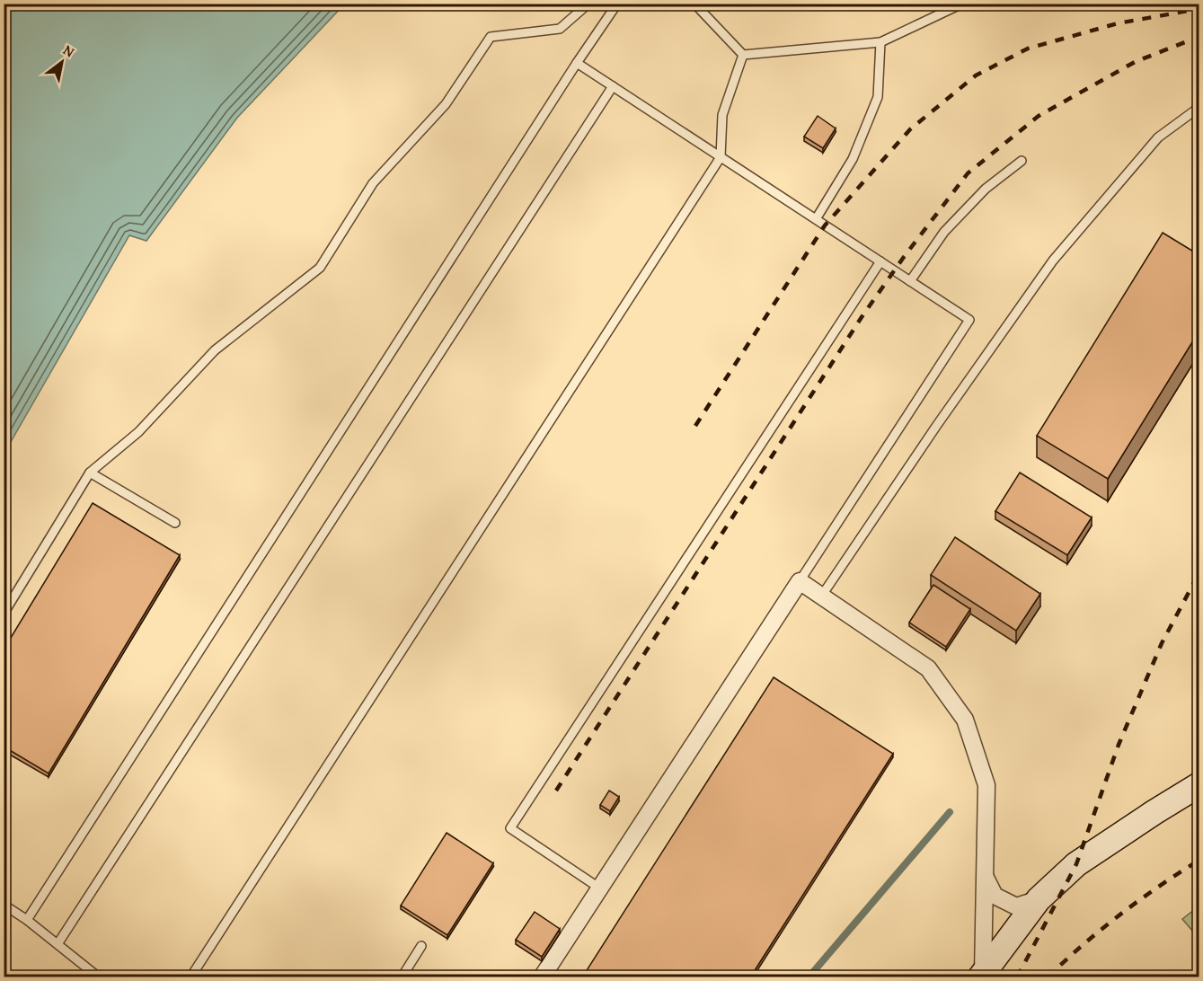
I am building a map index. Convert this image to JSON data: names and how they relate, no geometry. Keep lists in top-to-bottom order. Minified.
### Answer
{"north":"top right"}
